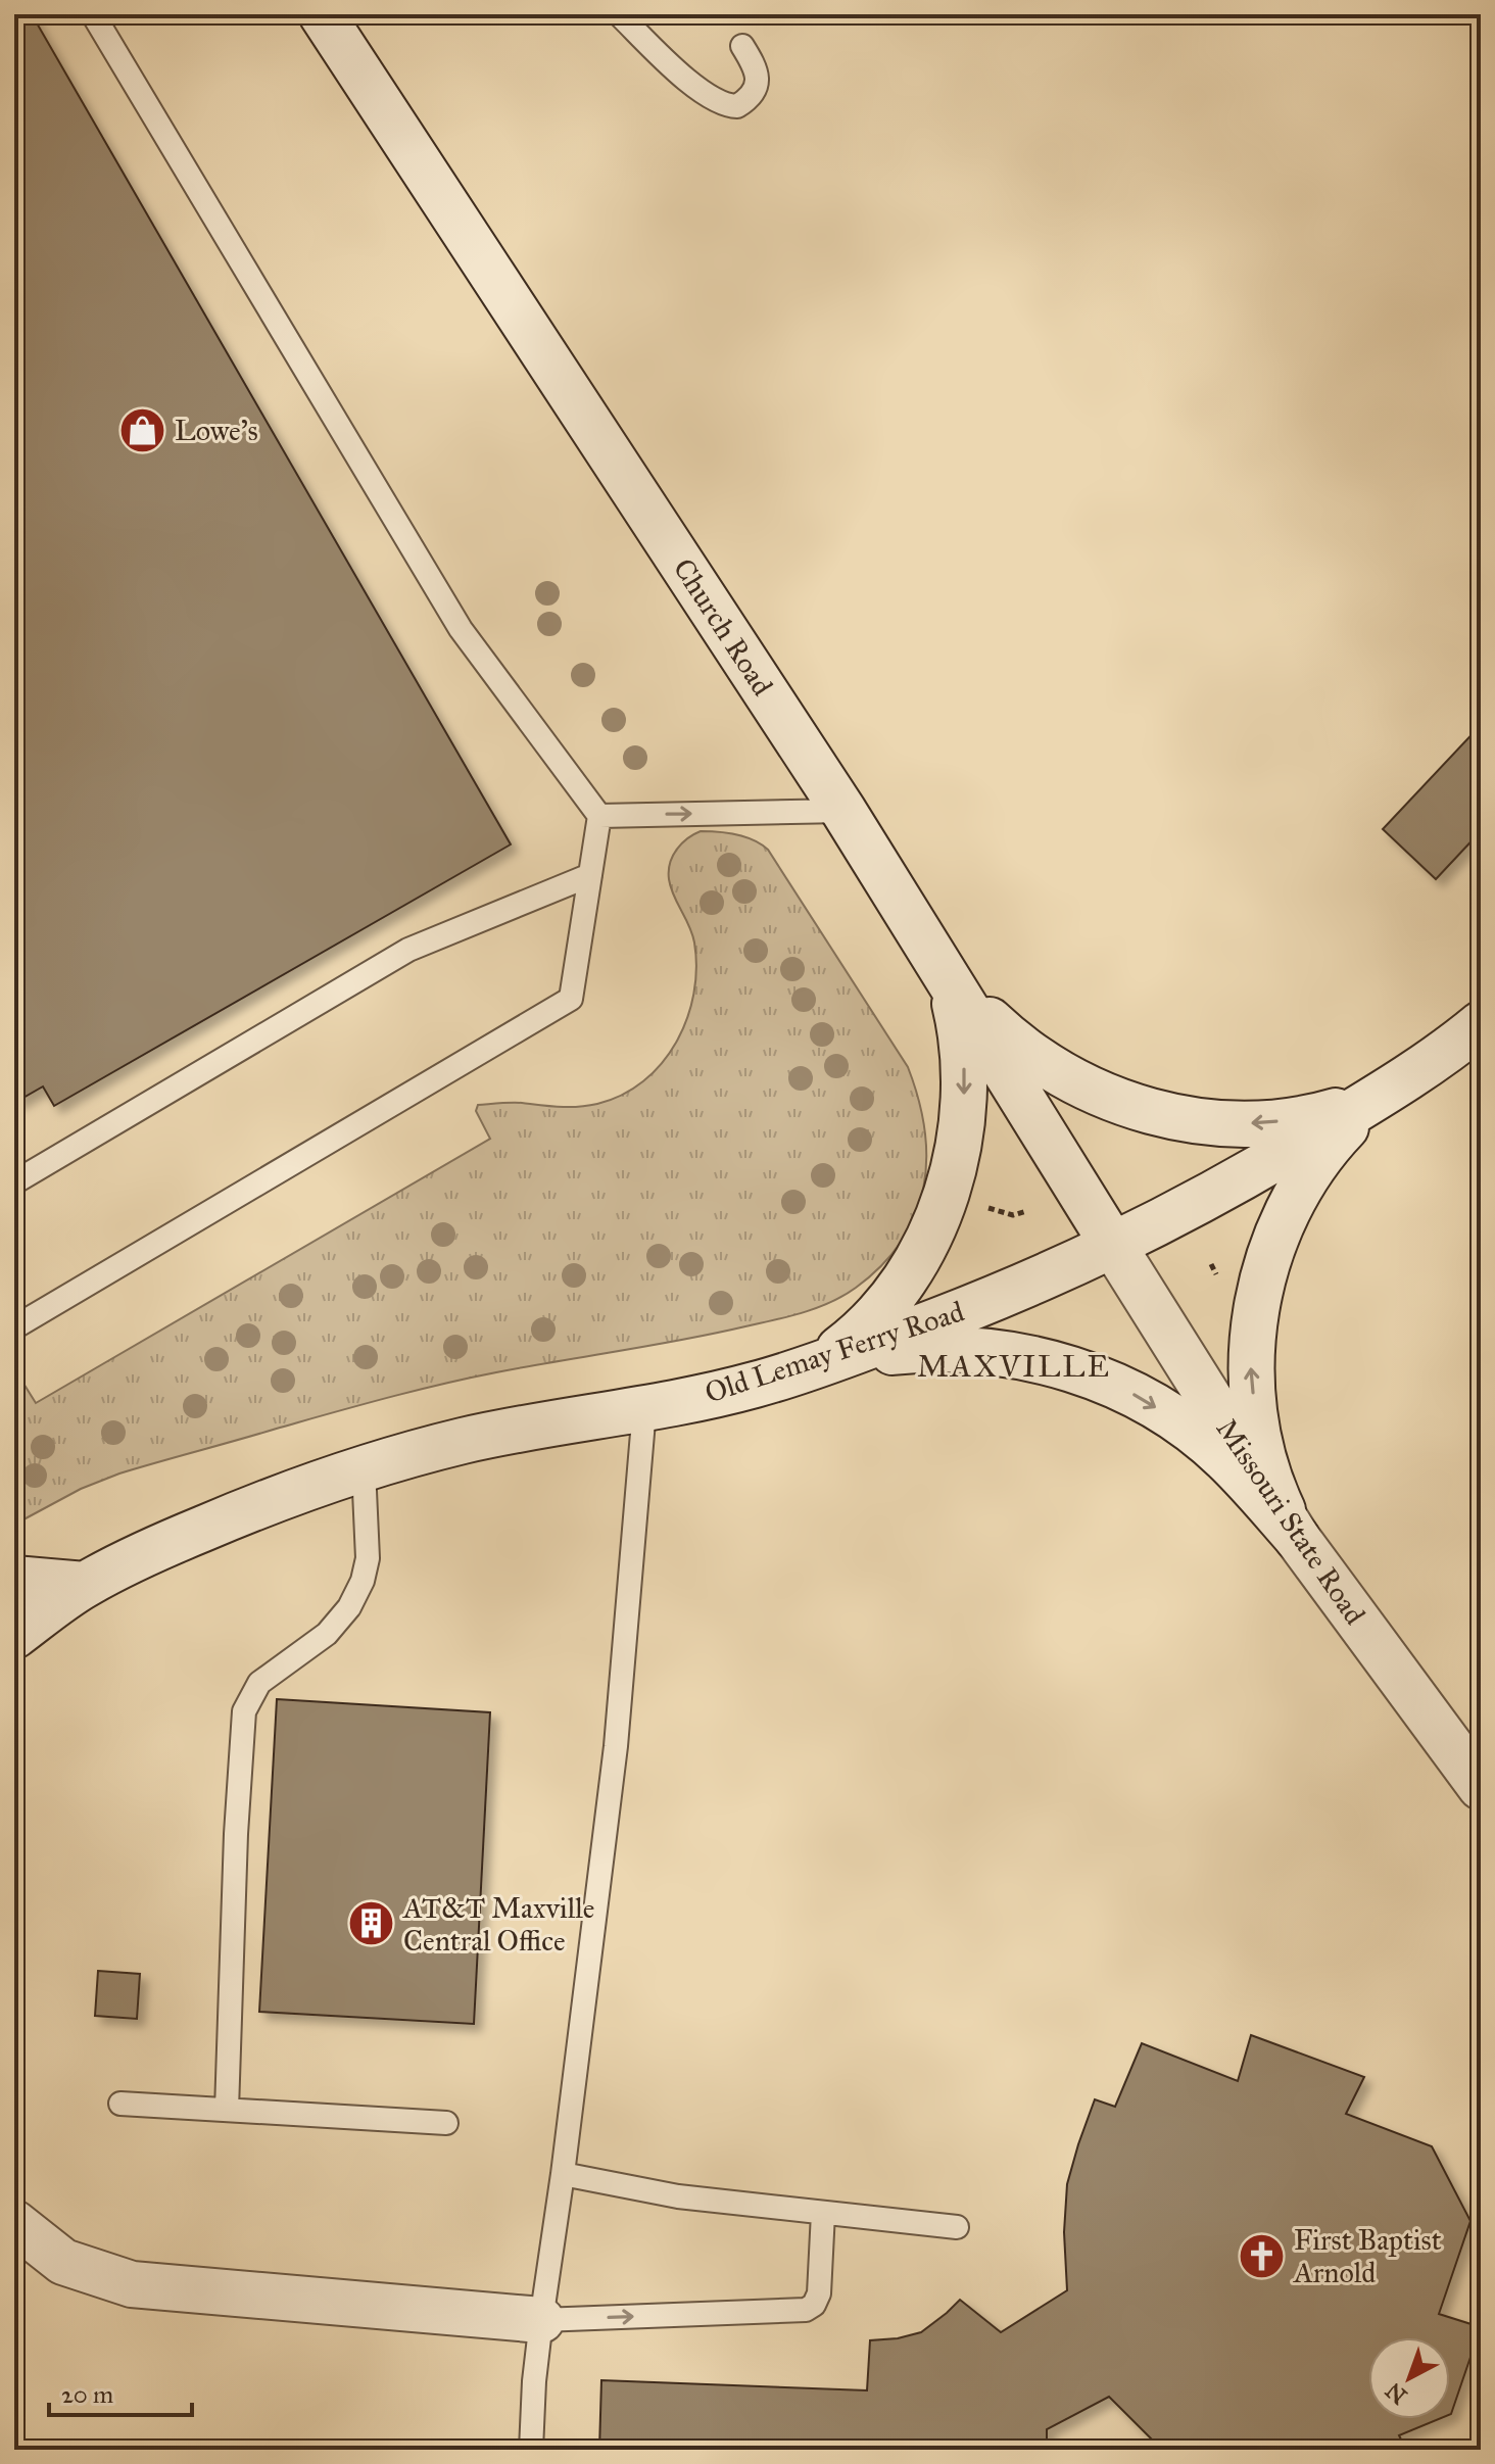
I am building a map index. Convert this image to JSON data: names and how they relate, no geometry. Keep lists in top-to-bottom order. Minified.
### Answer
{"streets":{"main road":["Church Road","Old Lemay Ferry Road","Missouri State Road"]},"crossings":[["Church Road","Old Lemay Ferry Road"],["Church Road","Missouri State Road"],["Old Lemay Ferry Road","Missouri State Road"]],"districts":["MAXVILLE"],"places":{"shop":["Lowe's"],"building":["AT&T Maxville Central Office"],"church":["First Baptist Arnold"]},"scale_bar":"20 m","north":"bottom left"}
